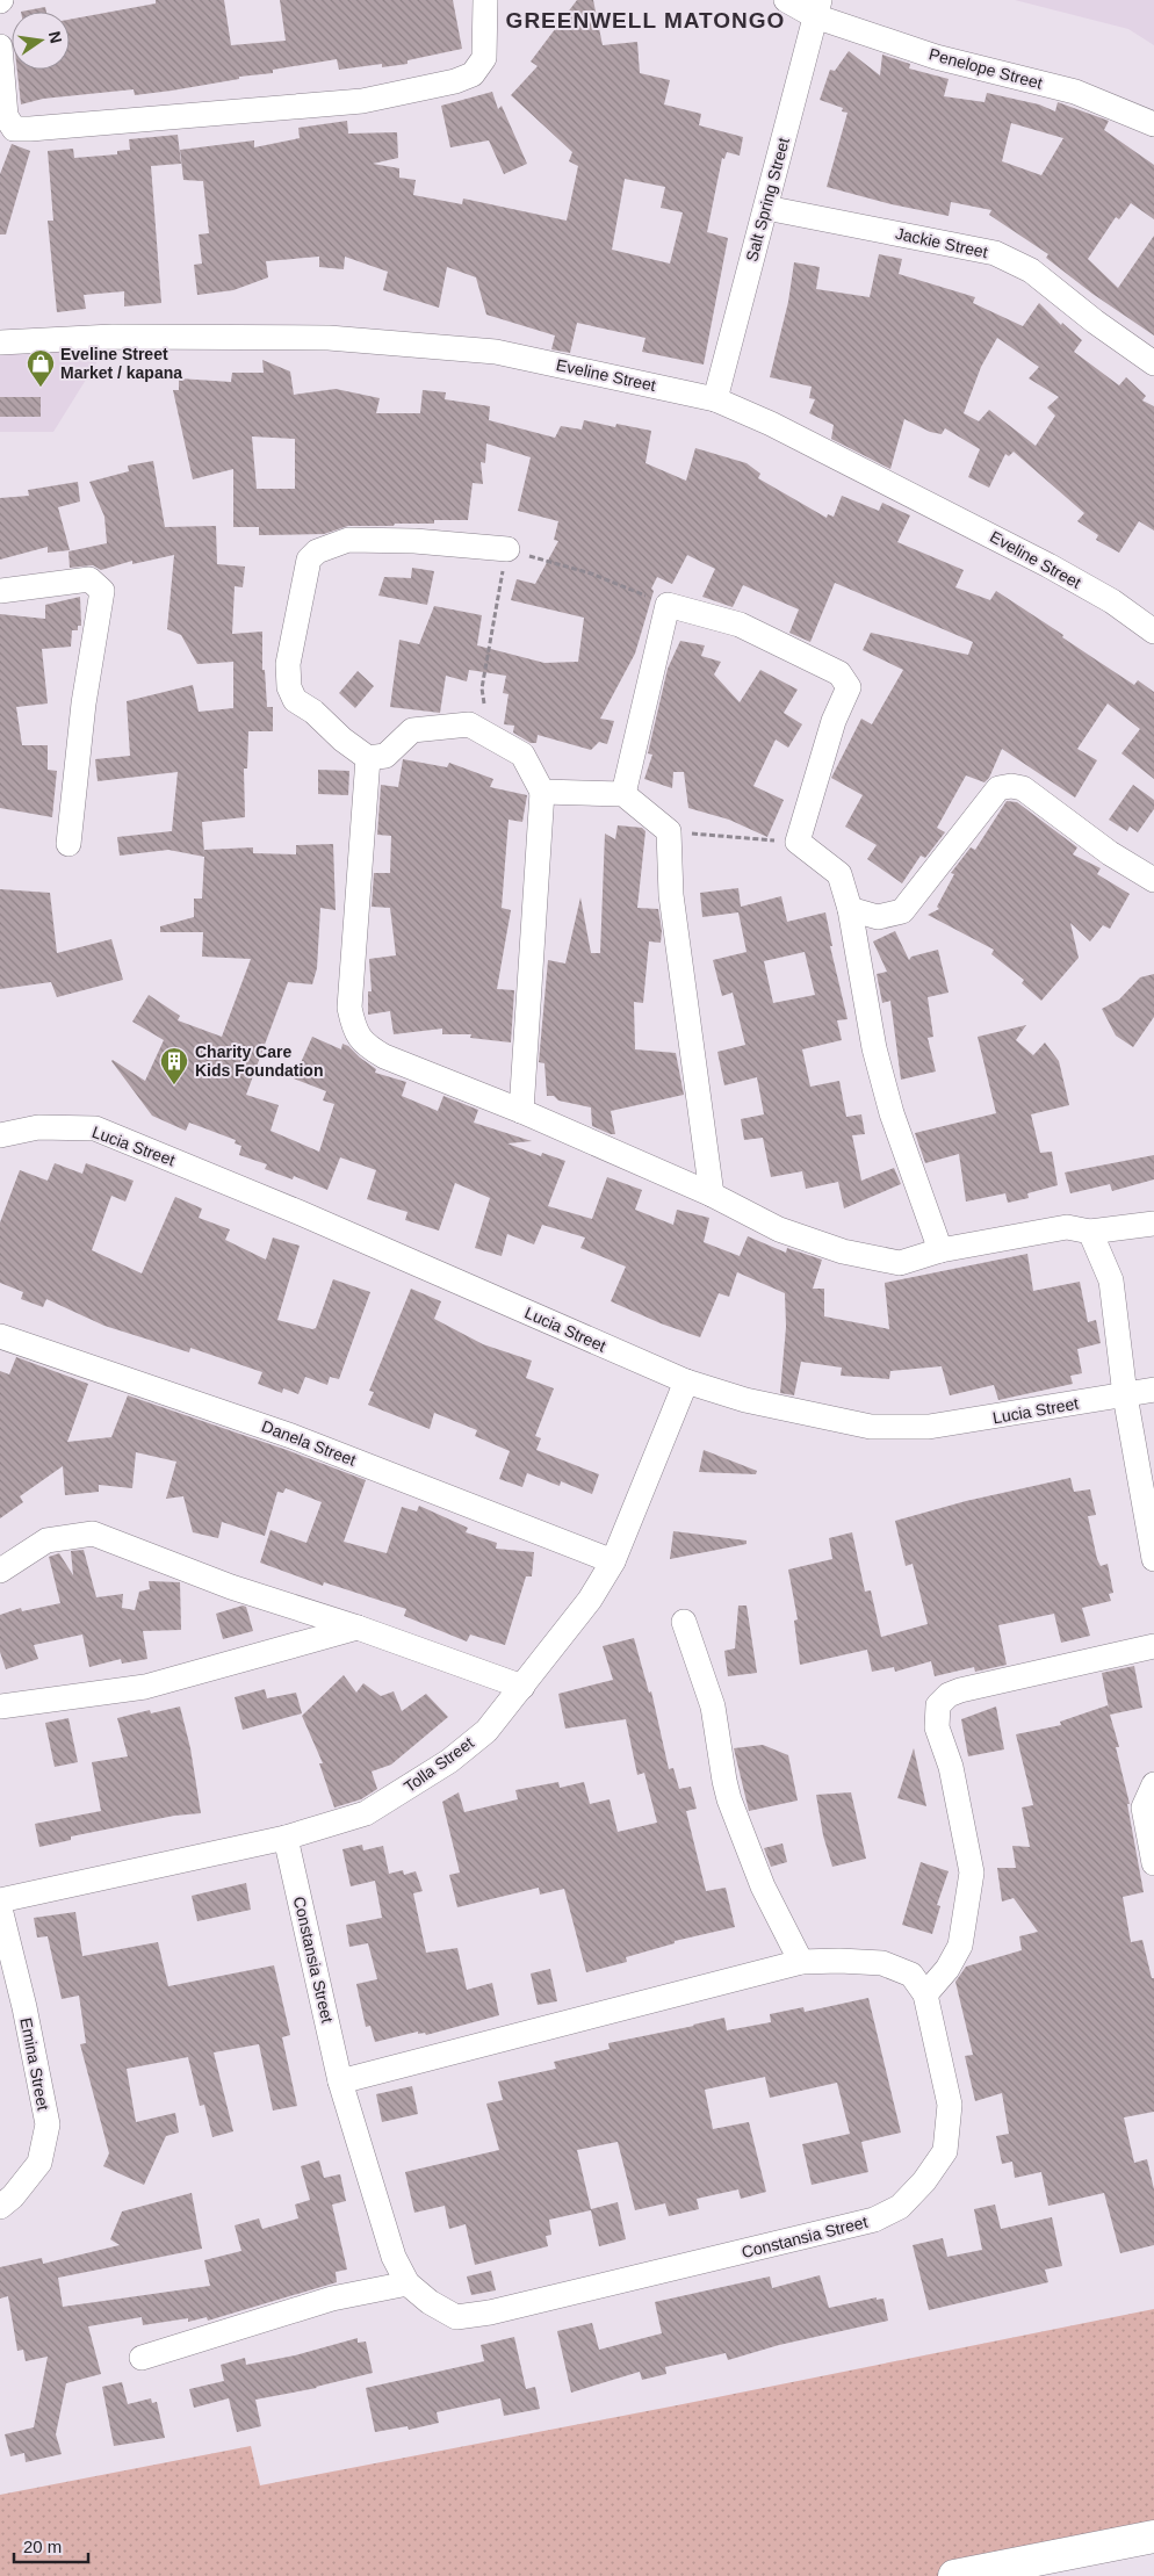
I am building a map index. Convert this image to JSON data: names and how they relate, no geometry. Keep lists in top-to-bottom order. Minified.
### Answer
{"streets":{"street":["Penelope Street","Salt Spring Street","Jackie Street","Eveline Street","Lucia Street","Danela Street","Tolla Street","Constansia Street","Emina Street"]},"crossings":[["Penelope Street","Salt Spring Street"],["Salt Spring Street","Jackie Street"],["Salt Spring Street","Eveline Street"],["Lucia Street","Tolla Street"],["Danela Street","Tolla Street"],["Tolla Street","Constansia Street"]],"districts":["GREENWELL MATONGO"],"places":{"shop":["Eveline Street Market / kapana"],"building":["Charity Care Kids Foundation"]},"scale_bar":"20 m","north":"right"}
